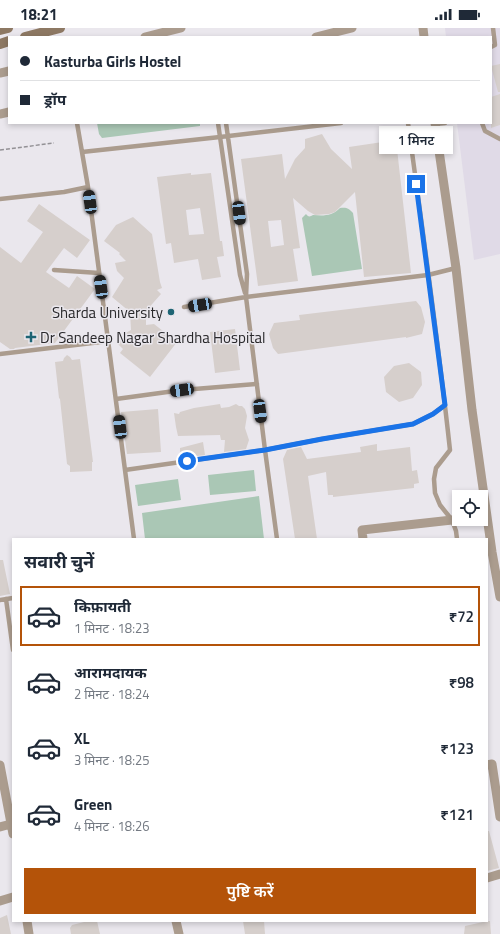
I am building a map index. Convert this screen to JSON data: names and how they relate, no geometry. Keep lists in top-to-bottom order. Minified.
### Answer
{"places":{"other":["Sharda University"],"health":["Dr Sandeep Nagar Shardha Hospital"]},"page":{"status":"18:21","banner":["Kasturba Girls Hostel","ड्रॉप"],"bubble":"1 मिनट","heading":"सवारी चुनें","list":[{"name":"किफ़ायती","note":"1 मिनट · 18:23","value":"₹72"},{"name":"आरामदायक","note":"2 मिनट · 18:24","value":"₹98"},{"name":"XL","note":"3 मिनट · 18:25","value":"₹123"},{"name":"Green","note":"4 मिनट · 18:26","value":"₹121"}],"buttons":"पुष्टि करें"}}
